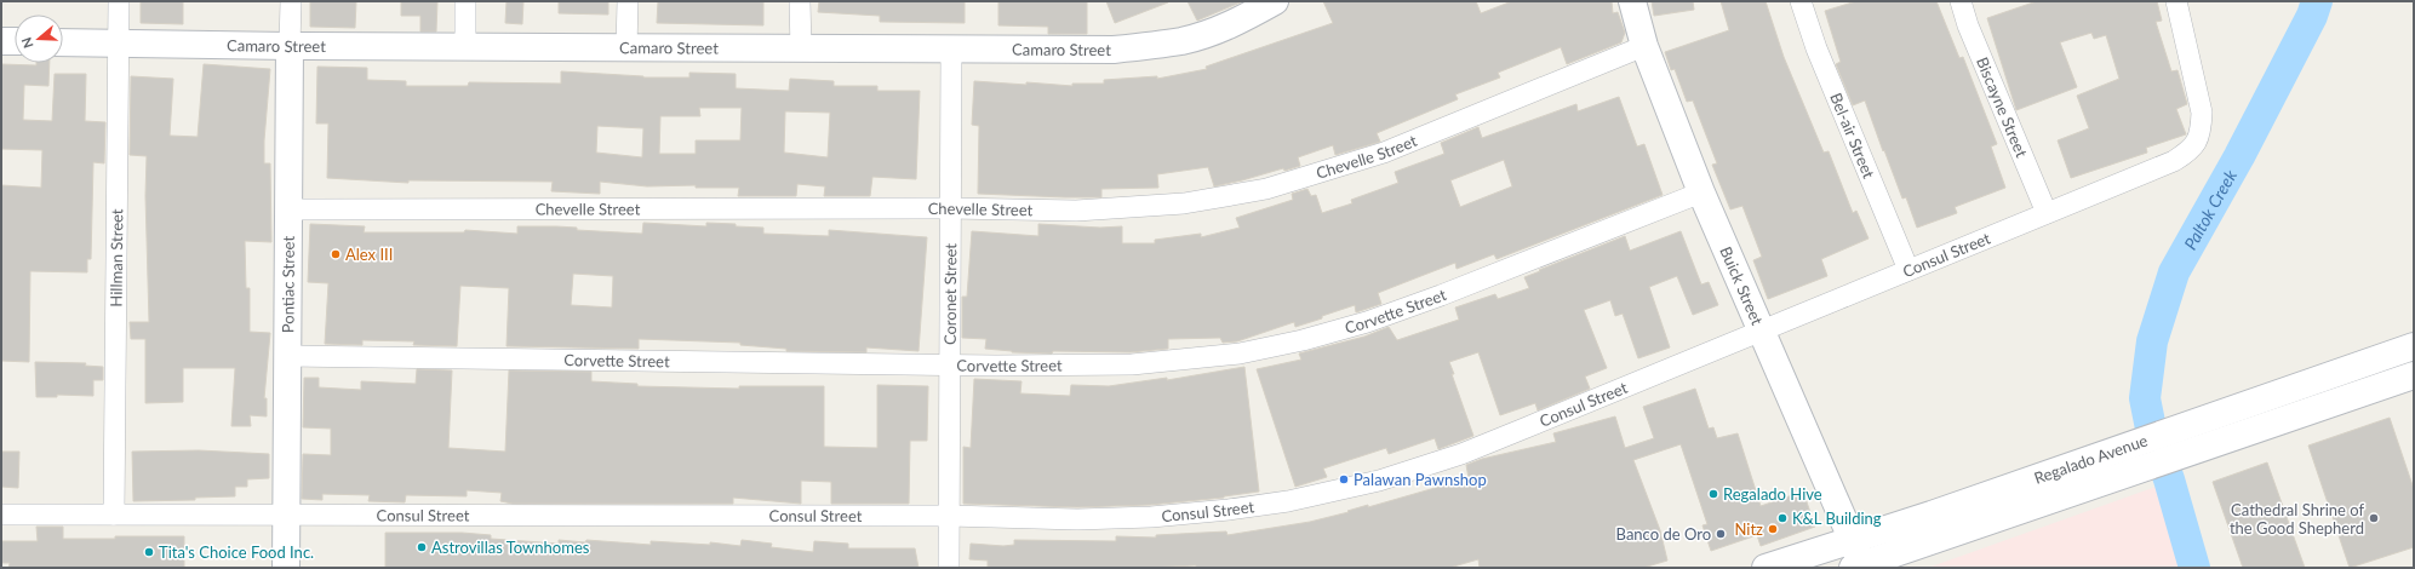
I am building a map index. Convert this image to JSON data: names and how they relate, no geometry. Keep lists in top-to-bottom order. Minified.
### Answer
{"streets":{"street":["Camaro Street","Biscayne Street","Bel-air Street","Chevelle Street","Consul Street","Hillman Street","Pontiac Street","Buick Street","Coronet Street","Corvette Street","Regalado Avenue"]},"crossings":[["Camaro Street","Hillman Street"],["Camaro Street","Pontiac Street"],["Camaro Street","Coronet Street"],["Biscayne Street","Consul Street"],["Bel-air Street","Consul Street"],["Chevelle Street","Pontiac Street"],["Chevelle Street","Buick Street"],["Chevelle Street","Coronet Street"],["Consul Street","Hillman Street"],["Consul Street","Pontiac Street"],["Consul Street","Buick Street"],["Consul Street","Coronet Street"],["Pontiac Street","Corvette Street"],["Buick Street","Corvette Street"],["Buick Street","Regalado Avenue"],["Coronet Street","Corvette Street"]],"water":["Paltok Creek"],"places":["Alex III","Palawan Pawnshop","Regalado Hive","K&L Building","Cathedral Shrine of the Good Shepherd","Nitz","Banco de Oro","Astrovillas Townhomes","Tita's Choice Food Inc."],"north":"left"}
